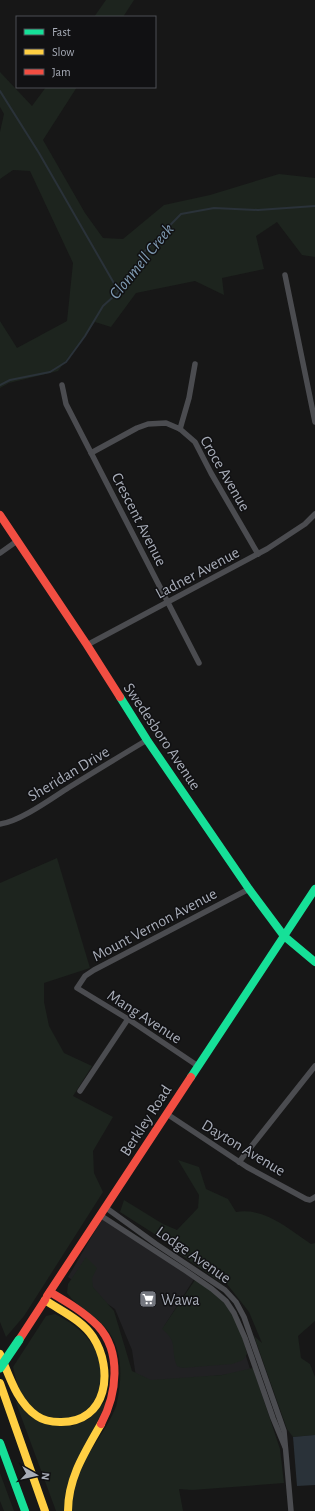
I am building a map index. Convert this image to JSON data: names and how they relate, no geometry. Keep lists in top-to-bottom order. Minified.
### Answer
{"streets":{"main road":["Swedesboro Avenue","Berkley Road"],"street":["Croce Avenue","Crescent Avenue","Ladner Avenue","Sheridan Drive","Mount Vernon Avenue","Mang Avenue","Dayton Avenue","Lodge Avenue"]},"crossings":[["Croce Avenue","Crescent Avenue"],["Croce Avenue","Ladner Avenue"],["Crescent Avenue","Ladner Avenue"],["Ladner Avenue","Swedesboro Avenue"],["Swedesboro Avenue","Sheridan Drive"],["Swedesboro Avenue","Mount Vernon Avenue"],["Swedesboro Avenue","Berkley Road"],["Mount Vernon Avenue","Mang Avenue"],["Mang Avenue","Berkley Road"],["Berkley Road","Dayton Avenue"],["Berkley Road","Lodge Avenue"]],"water":["Clonmell Creek"],"places":{"supermarket":["Wawa"]},"legend":["Fast","Slow","Jam"],"north":"right"}
